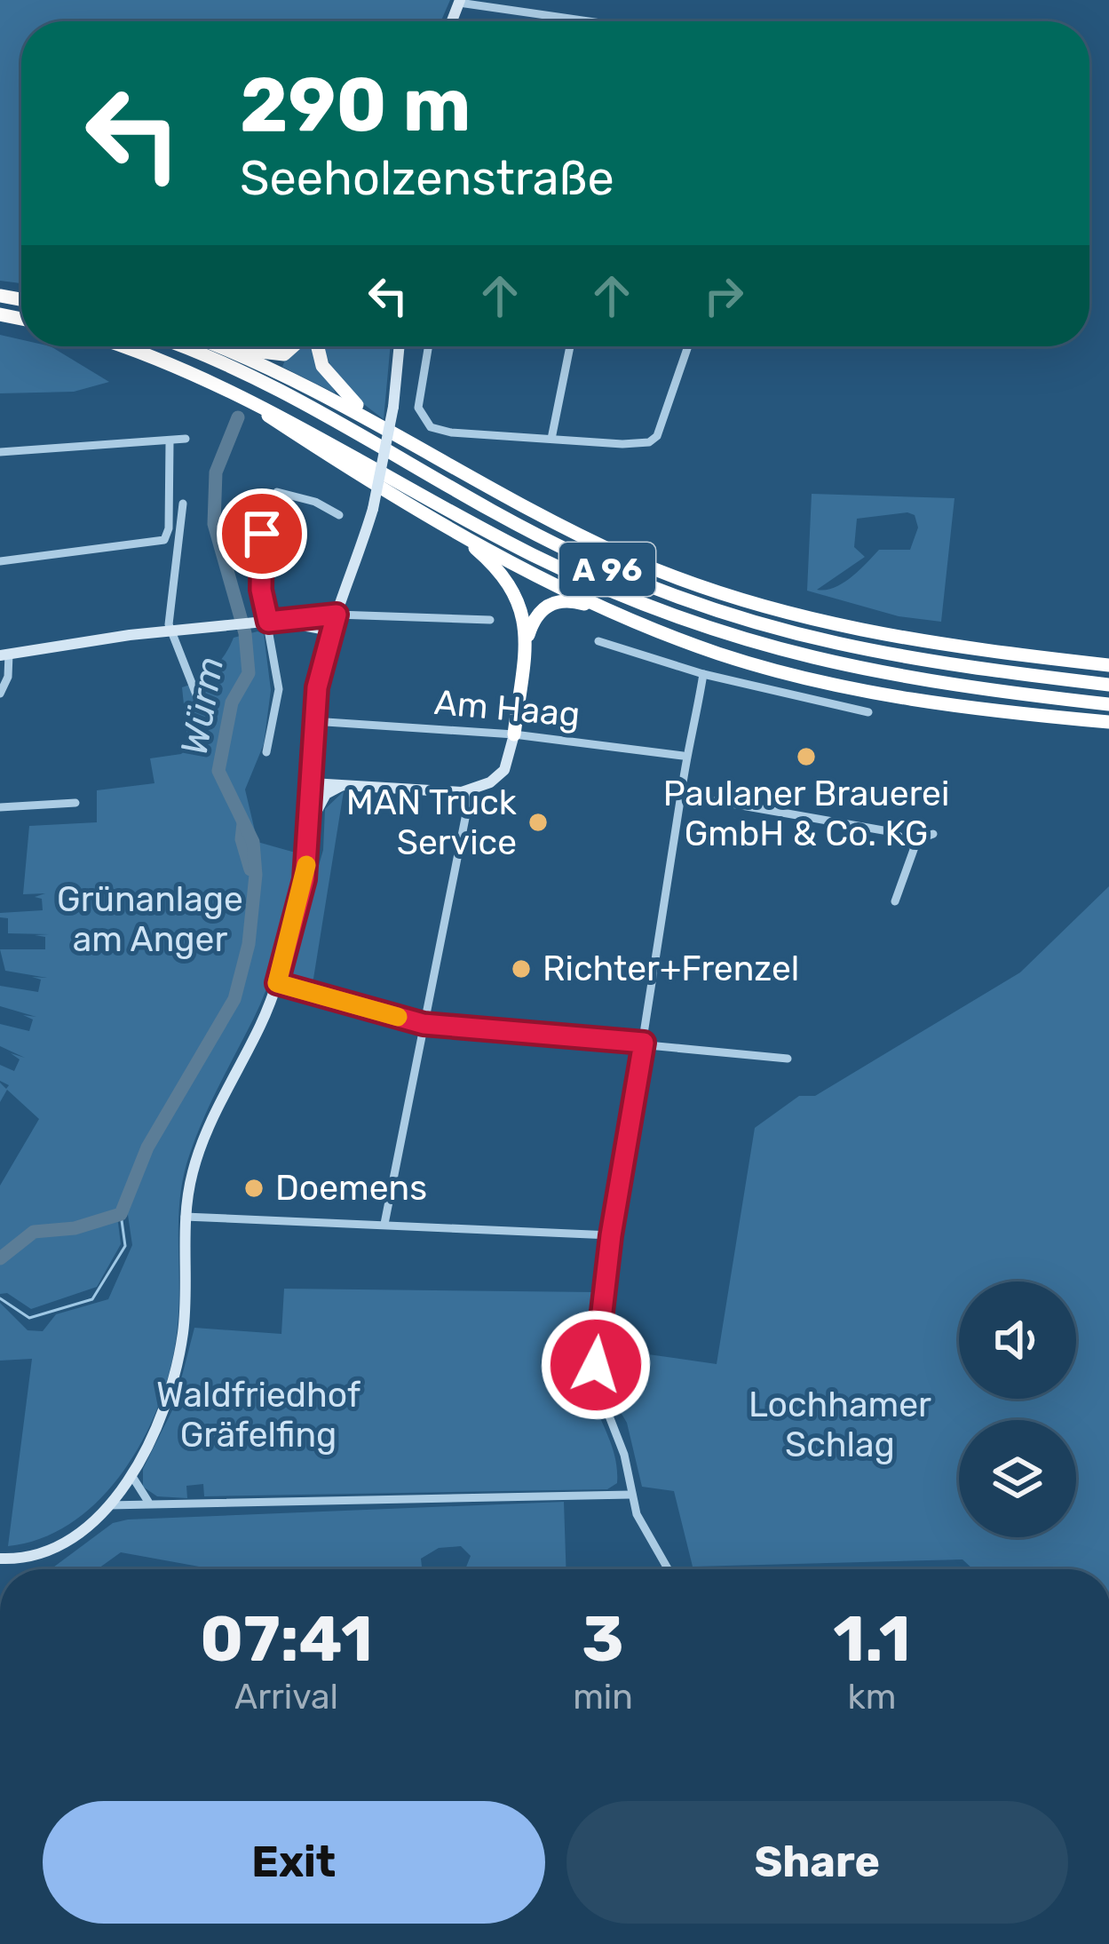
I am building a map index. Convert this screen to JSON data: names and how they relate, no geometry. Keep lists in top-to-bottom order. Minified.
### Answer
{"streets":{"highway":["A 96"],"street":["Am Haag"]},"water":["Würm"],"parks":["Grünanlage am Anger","Waldfriedhof Gräfelfing","Lochhamer Schlag"],"places":["Paulaner Brauerei GmbH & Co. KG","MAN Truck Service","Richter+Frenzel","Doemens"],"page":{"turn":["290 m","Seeholzenstraße"],"eta":["07:41","Arrival","3","min","1.1","km"],"buttons":["Exit","Share"]}}
